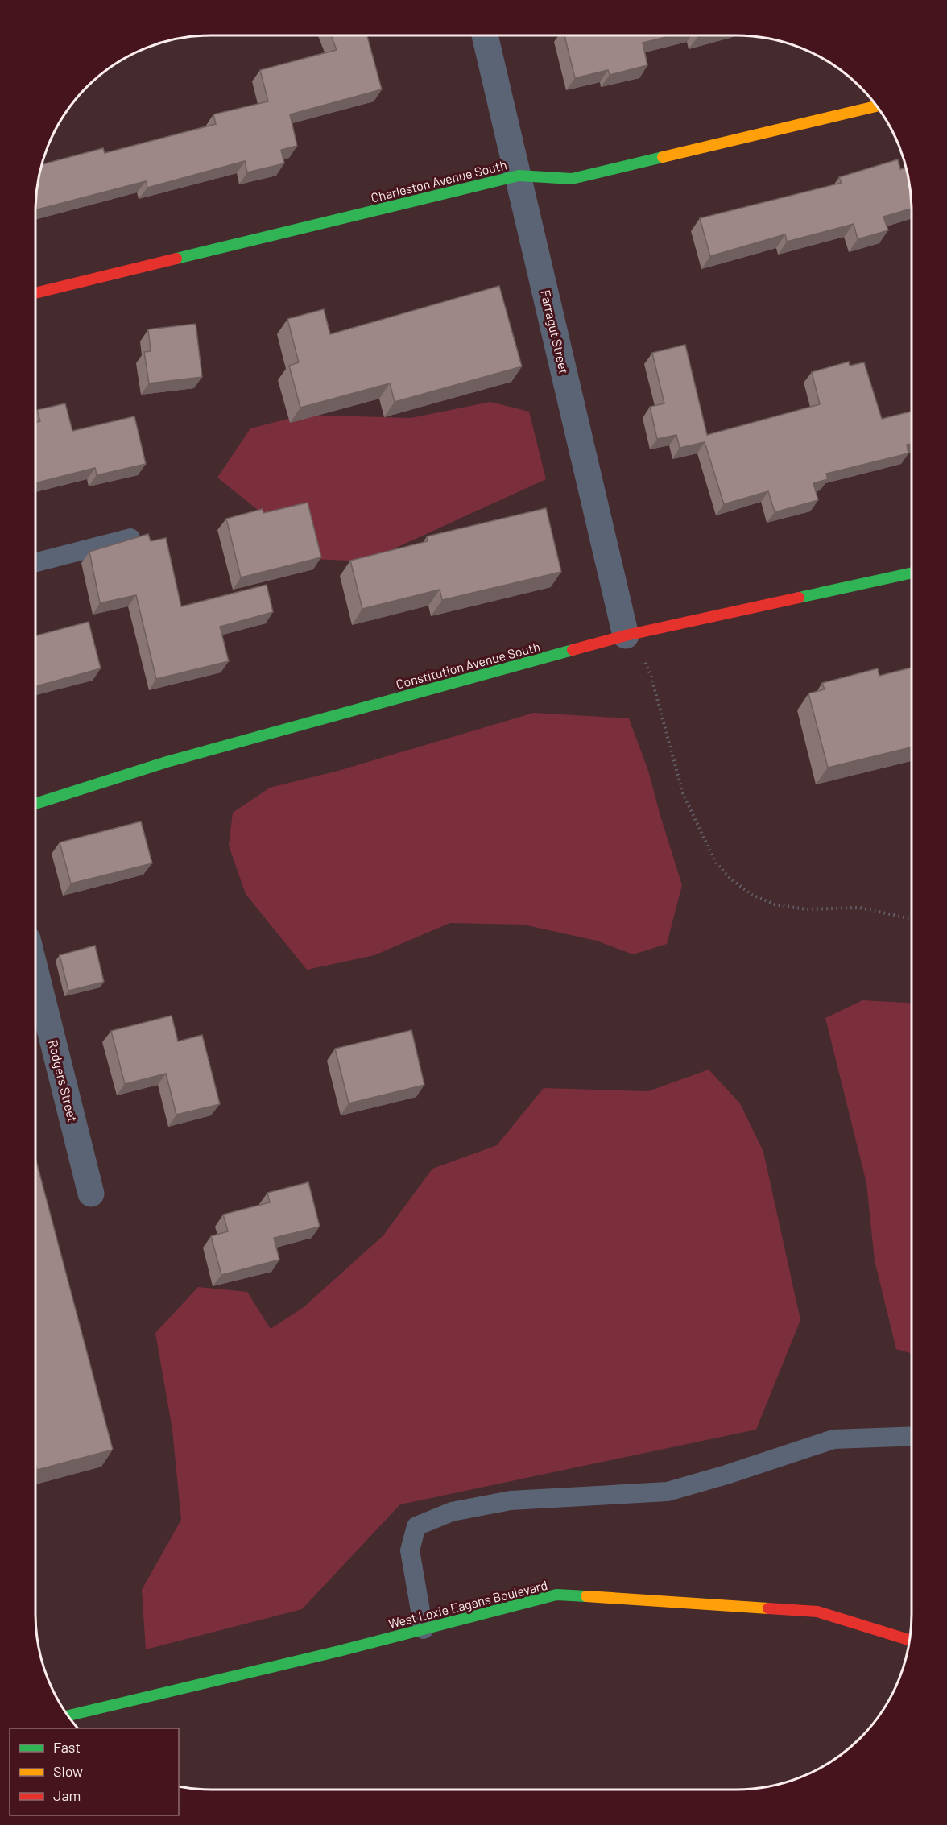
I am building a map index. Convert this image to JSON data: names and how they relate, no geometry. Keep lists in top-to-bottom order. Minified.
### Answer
{"streets":{"street":["Charleston Avenue South","Farragut Street","Constitution Avenue South","Rodgers Street","West Loxie Eagans Boulevard"]},"crossings":[["Charleston Avenue South","Farragut Street"],["Farragut Street","Constitution Avenue South"]],"legend":["Fast","Slow","Jam"]}
